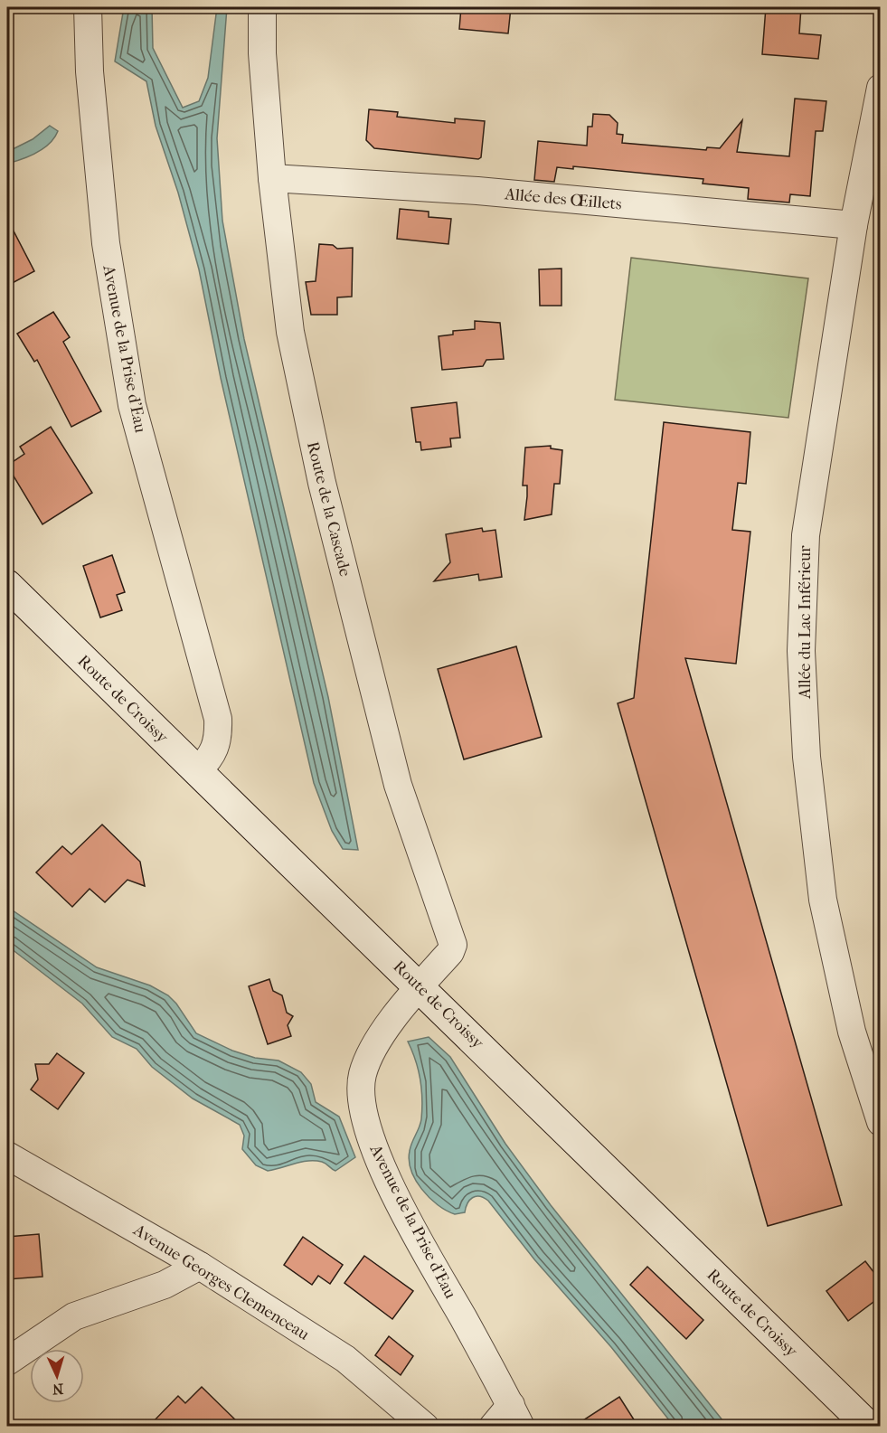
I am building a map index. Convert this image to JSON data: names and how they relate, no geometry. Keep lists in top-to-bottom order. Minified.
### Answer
{"streets":{"main road":["Route de Croissy"],"street":["Allée des Œillets","Avenue de la Prise d'Eau","Route de la Cascade","Allée du Lac Inférieur","Avenue Georges Clemenceau"]},"crossings":[["Allée des Œillets","Route de la Cascade"],["Allée des Œillets","Allée du Lac Inférieur"],["Avenue de la Prise d'Eau","Route de la Cascade"],["Avenue de la Prise d'Eau","Route de Croissy"],["Route de la Cascade","Route de Croissy"]],"north":"bottom"}
